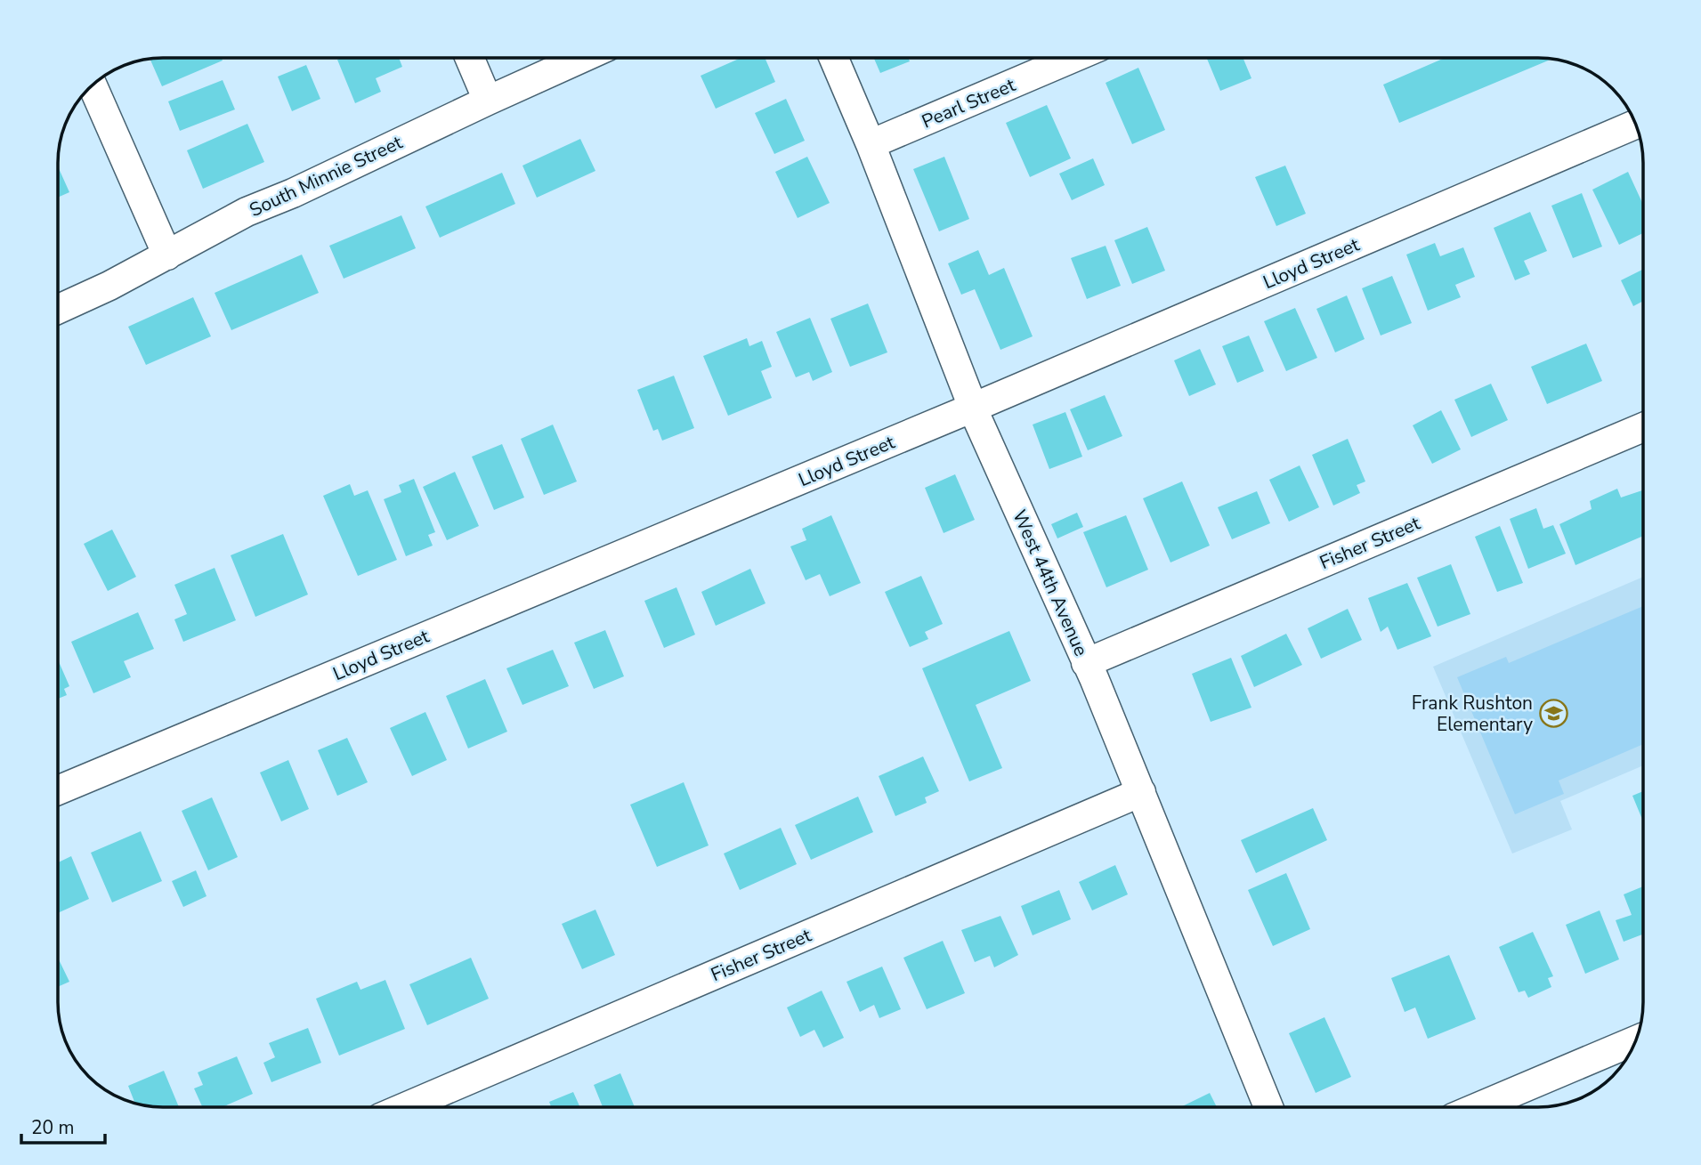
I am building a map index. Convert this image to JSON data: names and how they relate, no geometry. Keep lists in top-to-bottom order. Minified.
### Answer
{"streets":{"street":["Pearl Street","South Minnie Street","Lloyd Street","Fisher Street","West 44th Avenue"]},"crossings":[["Pearl Street","West 44th Avenue"],["Lloyd Street","West 44th Avenue"],["Fisher Street","West 44th Avenue"]],"places":{"school or university":["Frank Rushton Elementary"]},"scale_bar":"20 m"}
